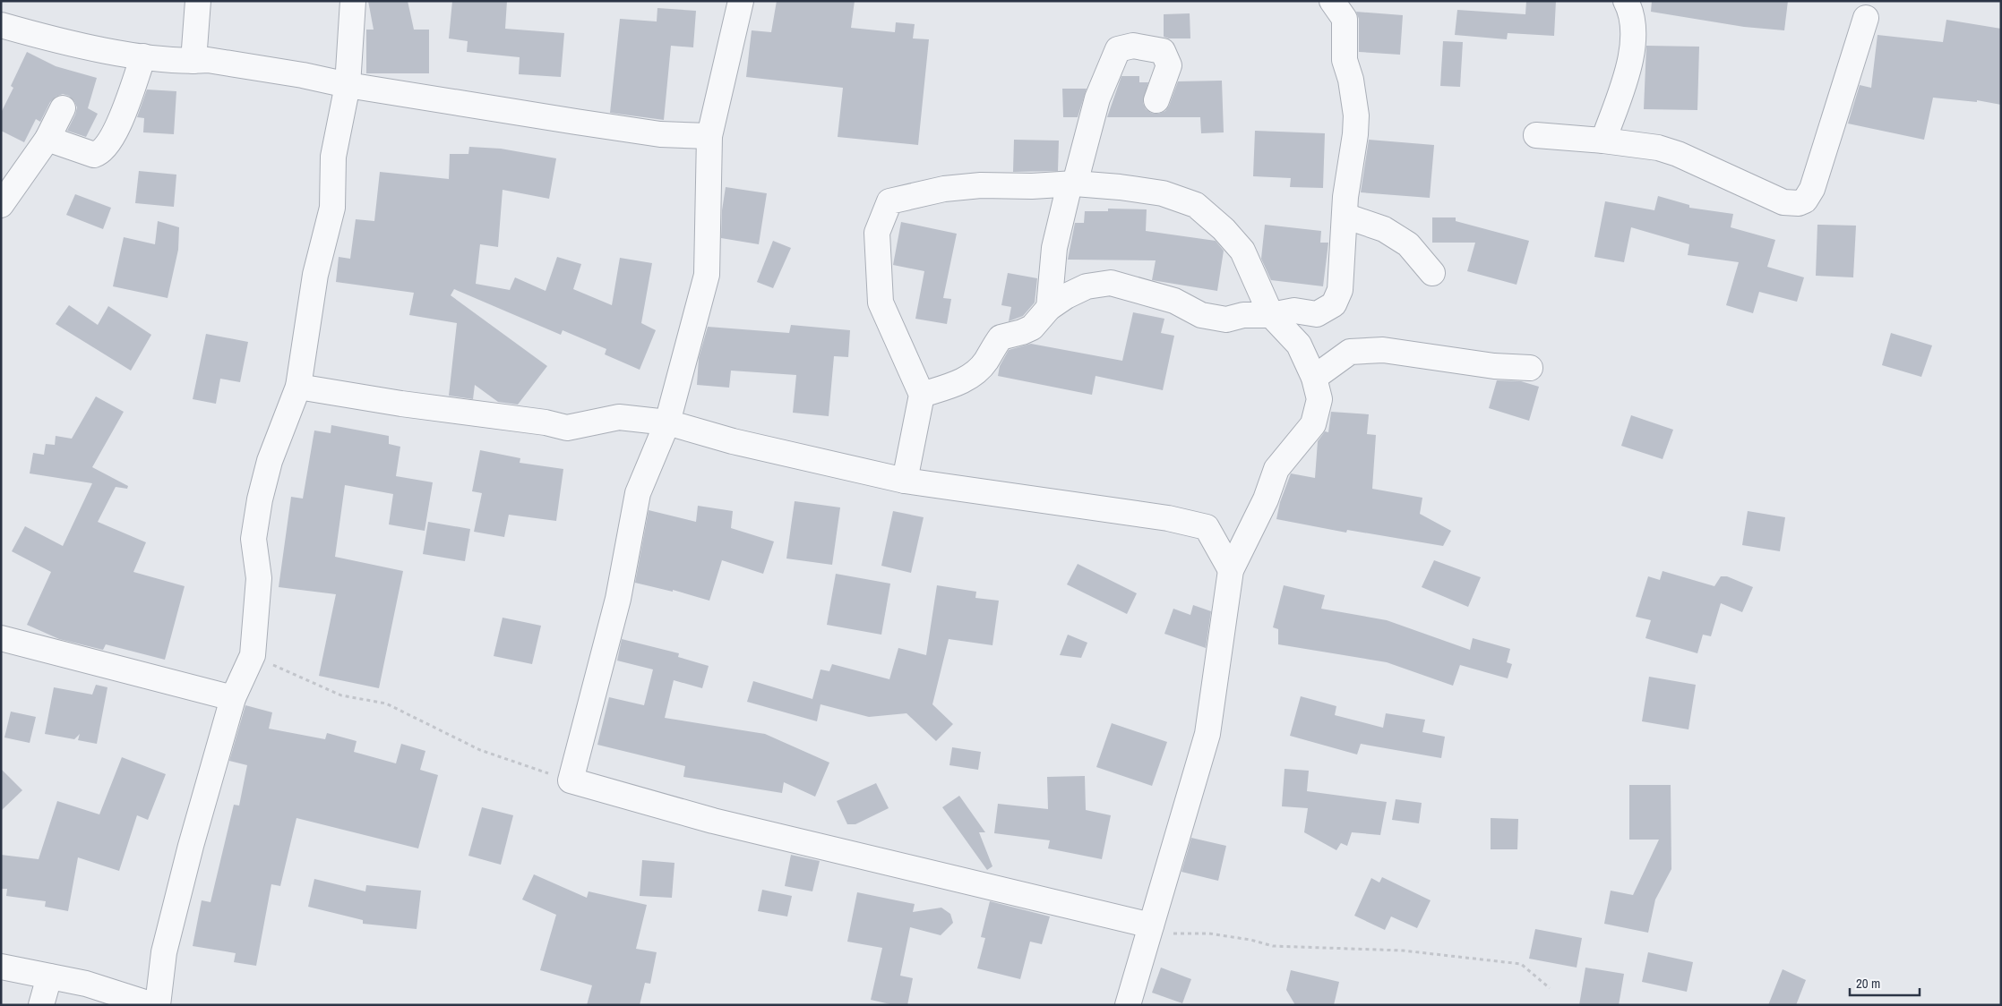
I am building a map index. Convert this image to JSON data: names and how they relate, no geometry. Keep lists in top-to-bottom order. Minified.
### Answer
{"scale_bar":"20 m"}
